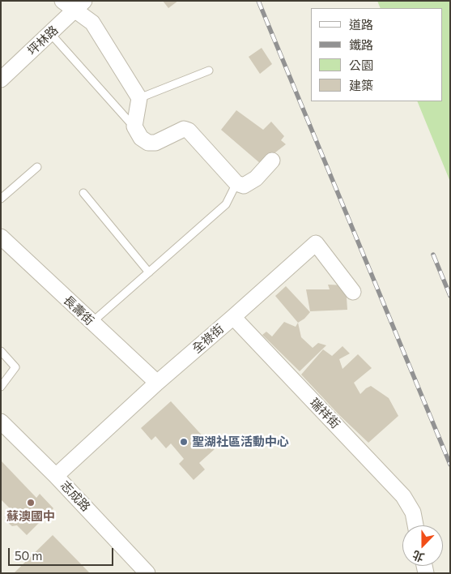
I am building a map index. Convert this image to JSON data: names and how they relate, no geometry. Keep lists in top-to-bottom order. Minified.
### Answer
{"streets":{"street":["坪林路","長壽街","全祿街","瑞祥街","志成路"]},"crossings":[["長壽街","全祿街"],["全祿街","瑞祥街"],["全祿街","志成路"]],"places":["聖湖社區活動中心","蘇澳國中"],"legend":["道路","鐵路","公園","建築"],"scale_bar":"50 m","north":"bottom"}
